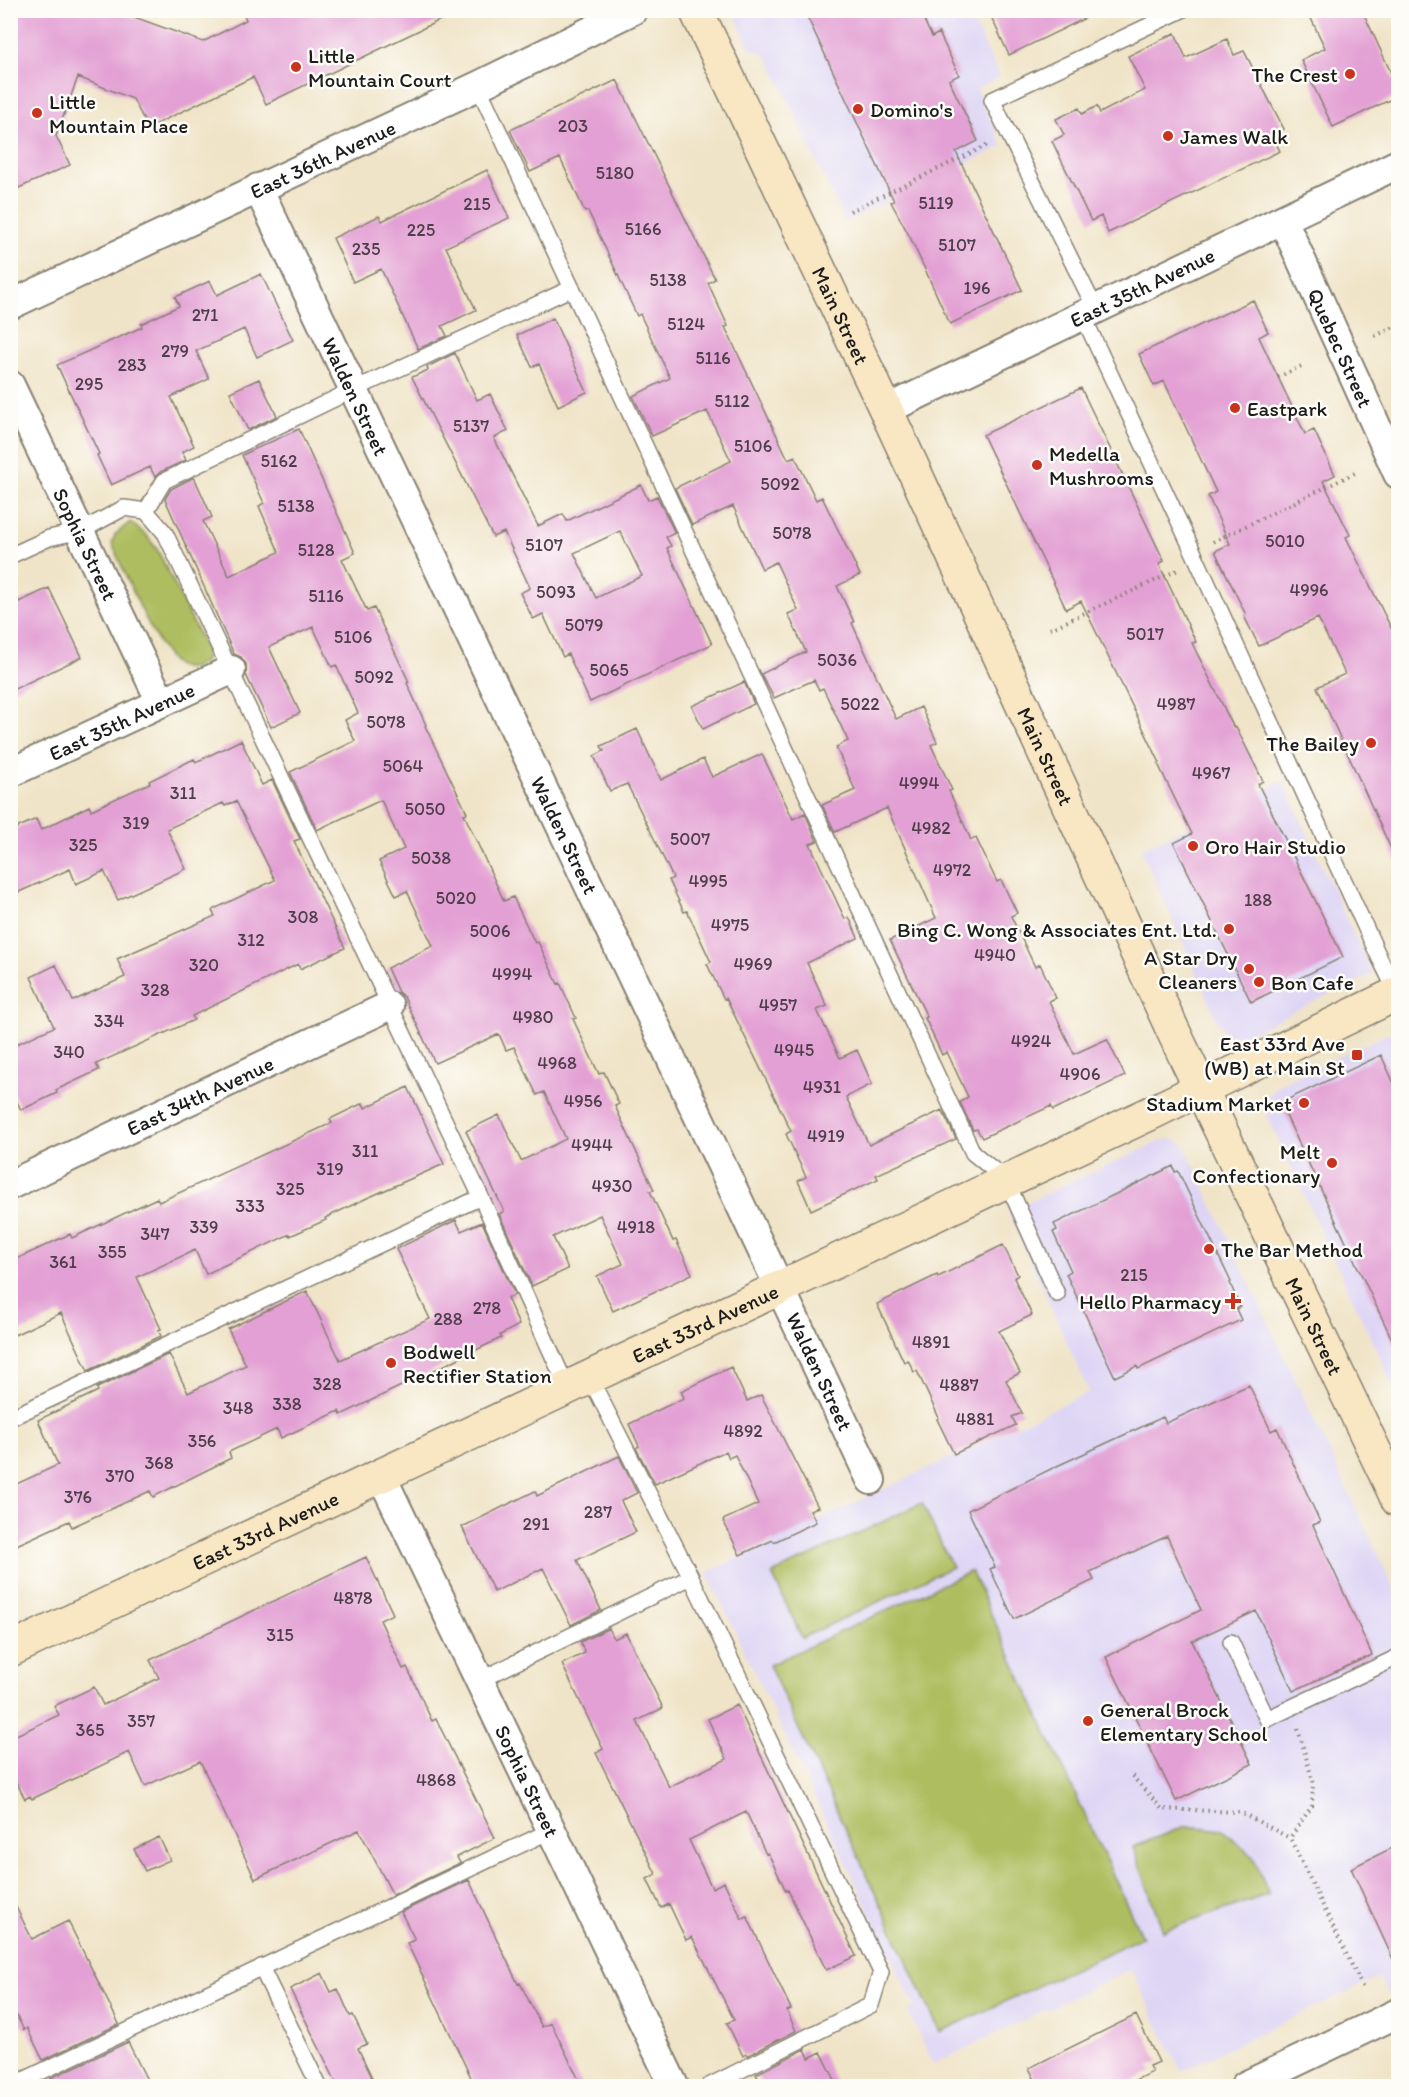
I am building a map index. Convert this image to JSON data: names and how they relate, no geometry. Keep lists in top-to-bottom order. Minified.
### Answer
{"streets":{"main road":["Main Street","East 33rd Avenue"],"street":["East 36th Avenue","East 35th Avenue","Quebec Street","Walden Street","Sophia Street","East 34th Avenue"]},"crossings":[["East 36th Avenue","Walden Street"],["East 35th Avenue","Main Street"],["East 35th Avenue","Quebec Street"],["East 35th Avenue","Sophia Street"],["Main Street","East 33rd Avenue"],["Walden Street","East 33rd Avenue"],["Sophia Street","East 33rd Avenue"]],"places":{"other":["Little Mountain Court","The Crest","Domino's","Little Mountain Place","James Walk","Eastpark","Medella Mushrooms","The Bailey","Oro Hair Studio","Bing C. Wong & Associates Ent. Ltd.","A Star Dry Cleaners","Bon Cafe","Stadium Market","Melt Confectionary","The Bar Method","Bodwell Rectifier Station","General Brock Elementary School"],"transit":["East 33rd Ave (WB) at Main St"],"health":["Hello Pharmacy"]},"house_numbers":["203","5180","5119","215","5166","225","5107","235","5138","196","271","5124","279","5116","283","295","5112","5137","5106","5162","5092","5138","5078","5010","5107","5128","4996","5093","5116","5079","5017","5106","5036","5065","5092","5022","4987","5078","5064","4967","4994","311","5050","319","4982","5007","325","5038","4972","4995","5020","188","308","4975","5006","312","4940","4969","320","4994","328","4957","4980","334","4924","4945","340","4968","4906","4931","4956","4919","4944","311","319","4930","325","333","339","4918","347","355","361","215","278","288","4891","328","4887","338","348","4881","4892","356","368","370","376","287","291","4878","315","357","365","4868"]}
